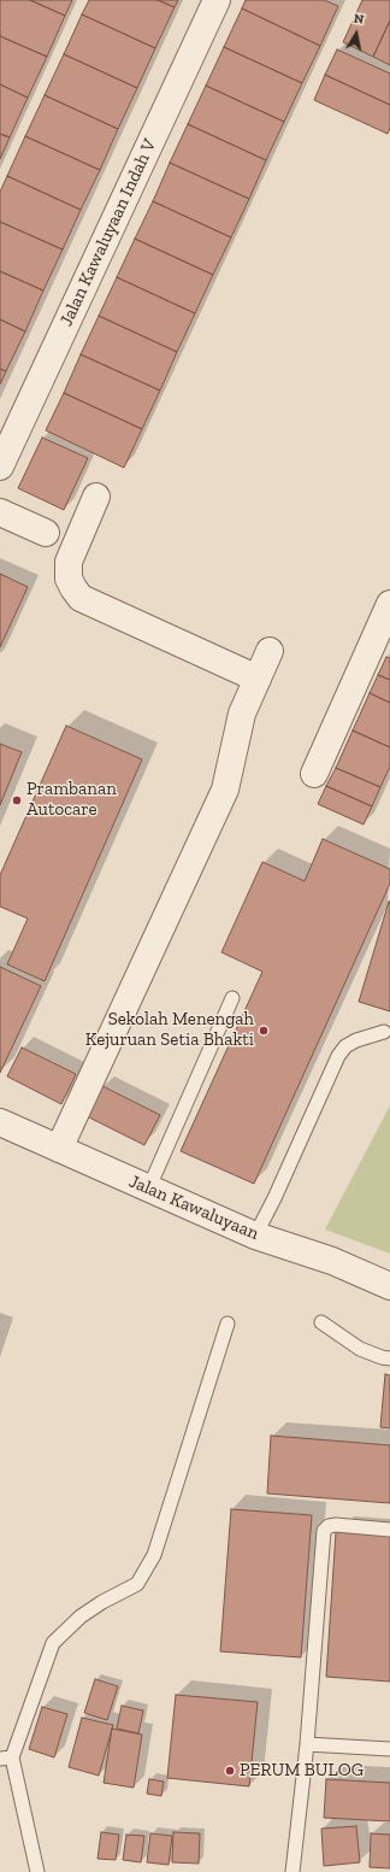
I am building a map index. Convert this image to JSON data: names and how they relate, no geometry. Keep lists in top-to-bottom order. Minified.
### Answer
{"streets":{"street":["Jalan Kawaluyaan Indah V","Jalan Kawaluyaan"]},"places":["Prambanan Autocare","Sekolah Menengah Kejuruan Setia Bhakti","PERUM BULOG"],"north":"top"}
